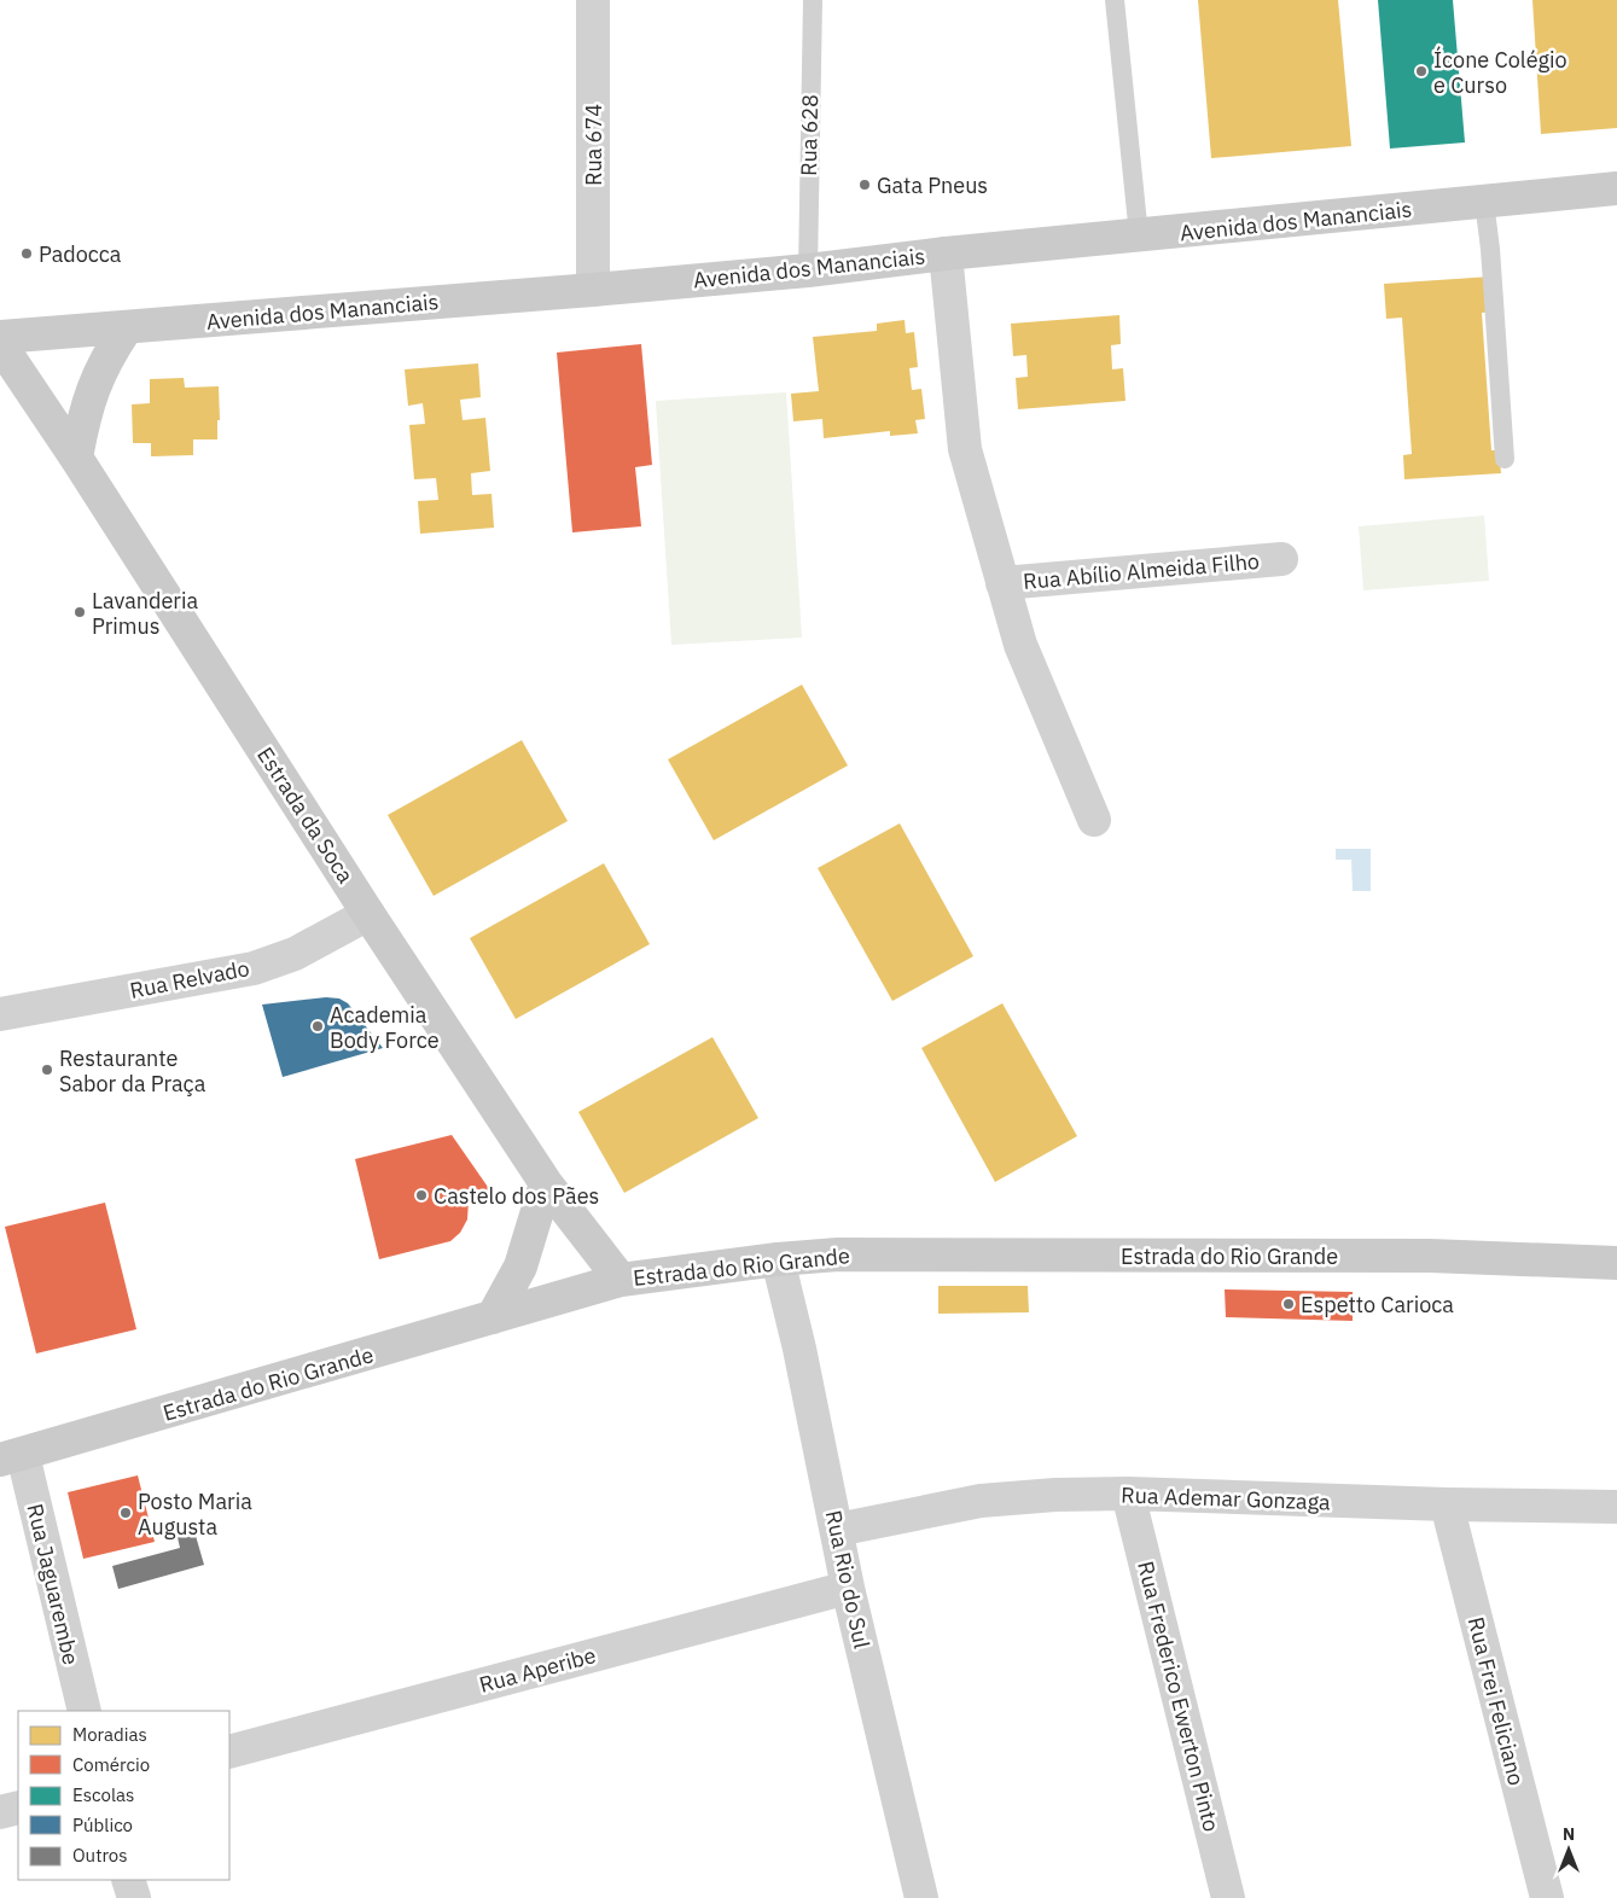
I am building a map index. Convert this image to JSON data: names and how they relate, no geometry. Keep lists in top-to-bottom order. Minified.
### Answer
{"streets":{"street":["Rua 674","Avenida dos Mananciais","Rua Abílio Almeida Filho","Estrada da Soca","Rua Relvado","Estrada do Rio Grande","Rua Ademar Gonzaga","Rua Rio do Sul","Rua Jaguarembe","Rua Aperibe","Rua Frederico Ewerton Pinto","Rua Frei Feliciano"],"lane":["Rua 628"]},"crossings":[["Rua 628","Avenida dos Mananciais"],["Rua 674","Avenida dos Mananciais"],["Estrada da Soca","Rua Relvado"],["Estrada da Soca","Estrada do Rio Grande"],["Estrada do Rio Grande","Rua Rio do Sul"],["Estrada do Rio Grande","Rua Jaguarembe"],["Rua Ademar Gonzaga","Rua Rio do Sul"],["Rua Ademar Gonzaga","Rua Frederico Ewerton Pinto"],["Rua Ademar Gonzaga","Rua Frei Feliciano"],["Rua Rio do Sul","Rua Aperibe"]],"places":["Ícone Colégio e Curso","Gata Pneus","Padocca","Lavanderia Primus","Academia Body Force","Restaurante Sabor da Praça","Castelo dos Pães","Espetto Carioca","Posto Maria Augusta"],"legend":["Moradias","Comércio","Escolas","Público","Outros"],"north":"top"}
